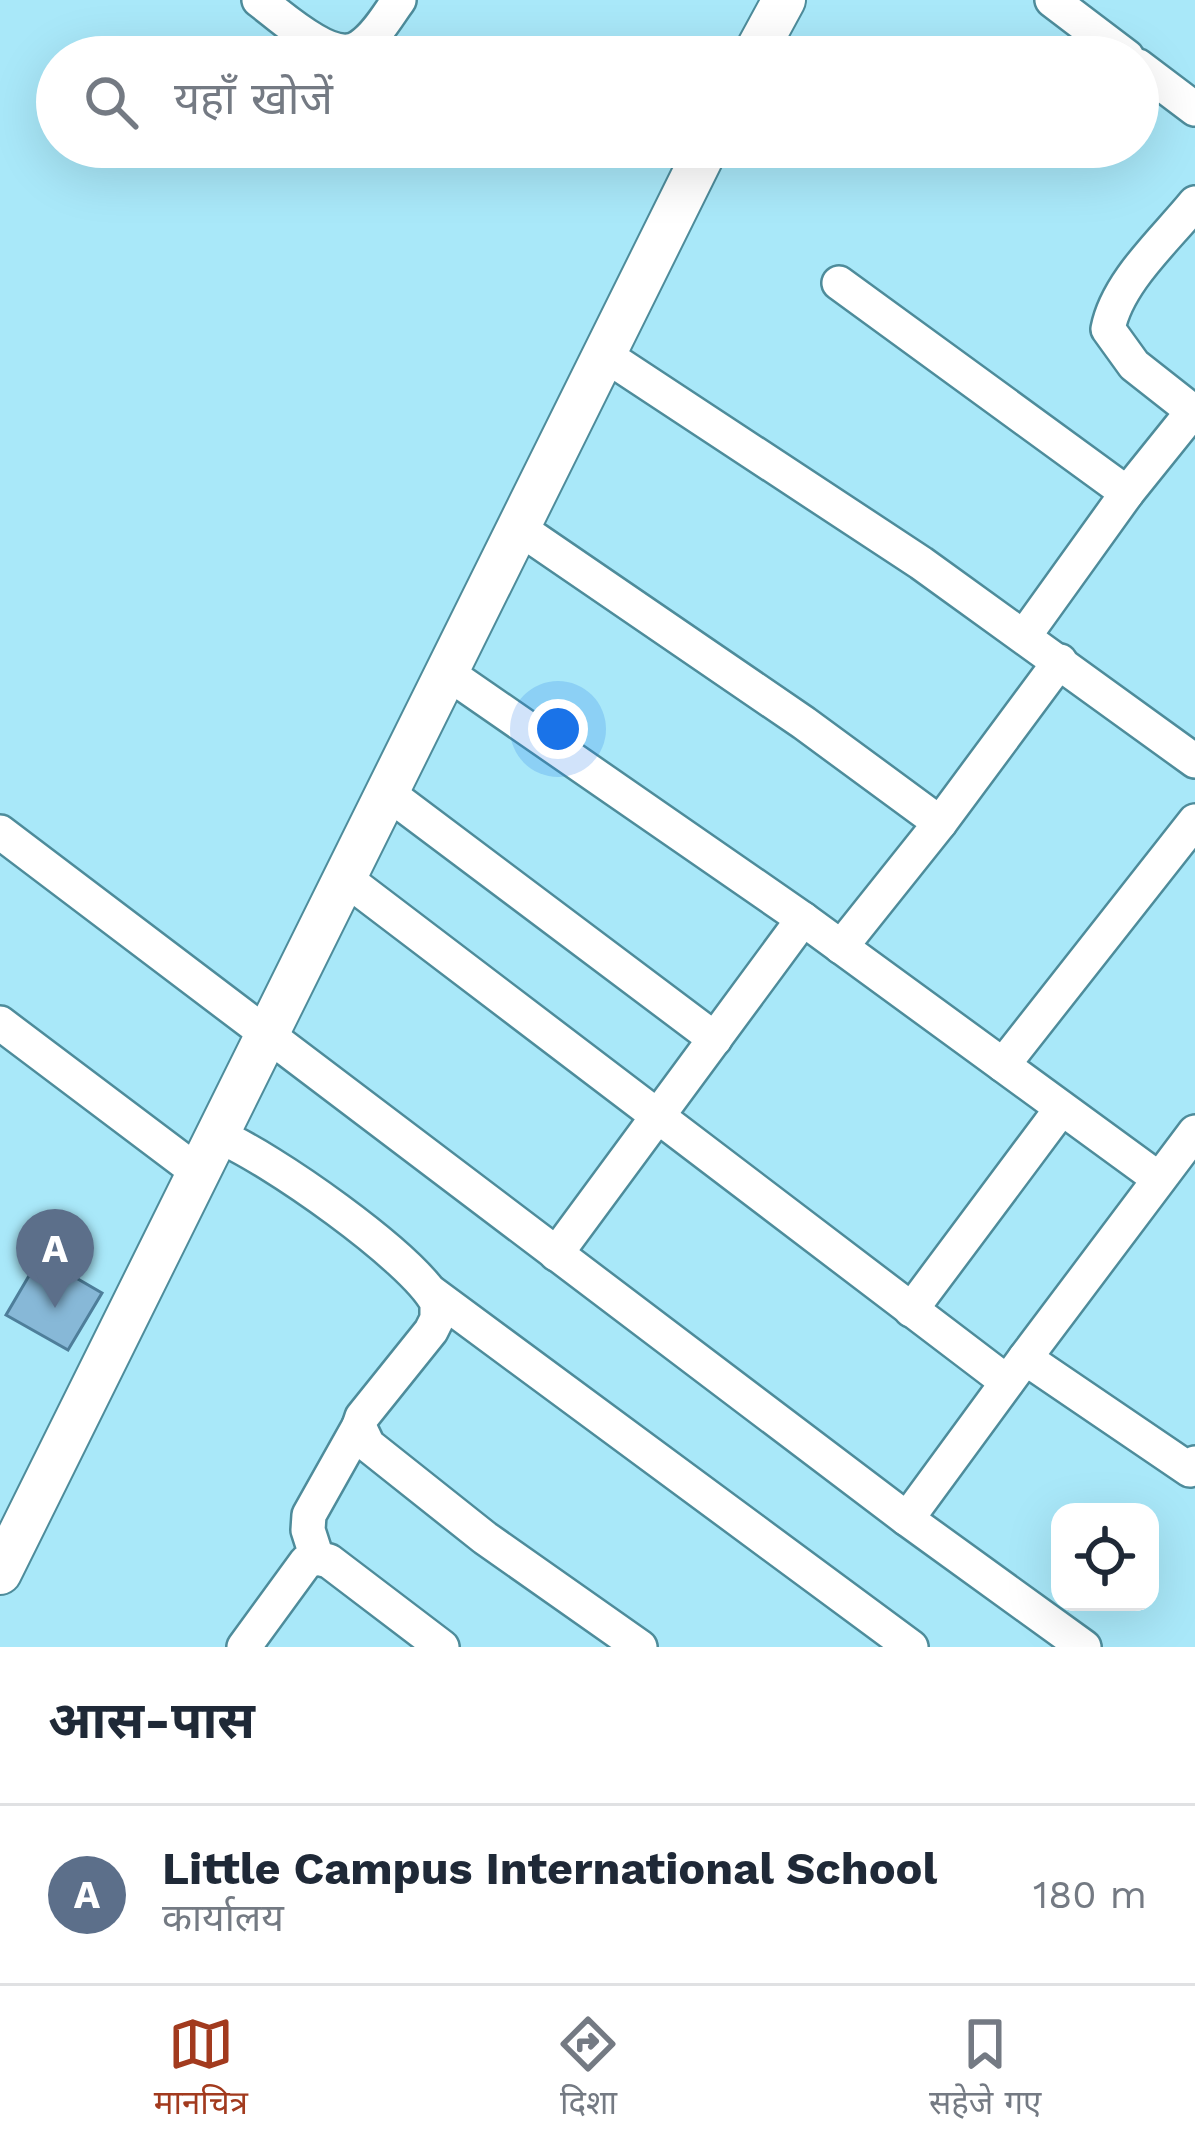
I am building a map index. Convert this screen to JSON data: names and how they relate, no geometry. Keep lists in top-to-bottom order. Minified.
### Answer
{"page":{"search":"यहाँ खोजें","pins":"A","heading":"आस-पास","list":[{"mark":"A","name":"Little Campus International School","note":"कार्यालय","value":"180 m"}],"nav":["मानचित्र","दिशा","सहेजे गए"]}}
